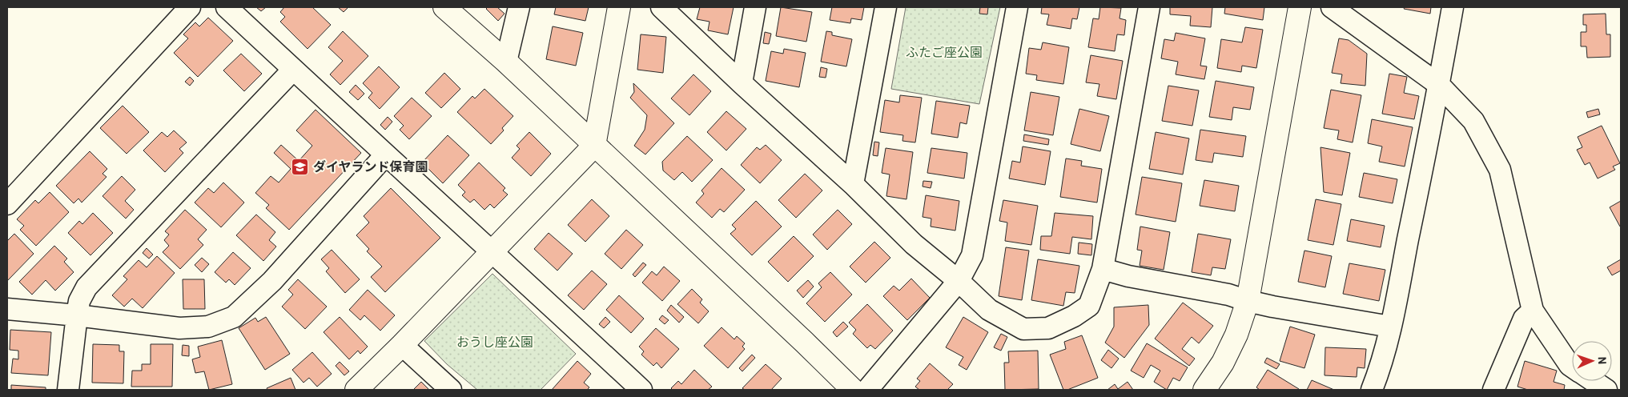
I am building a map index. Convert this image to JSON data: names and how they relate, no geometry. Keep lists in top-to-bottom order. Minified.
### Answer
{"parks":["ふたご座公園","おうし座公園"],"places":{"school or university":["ダイヤランド保育園"]},"north":"right"}
